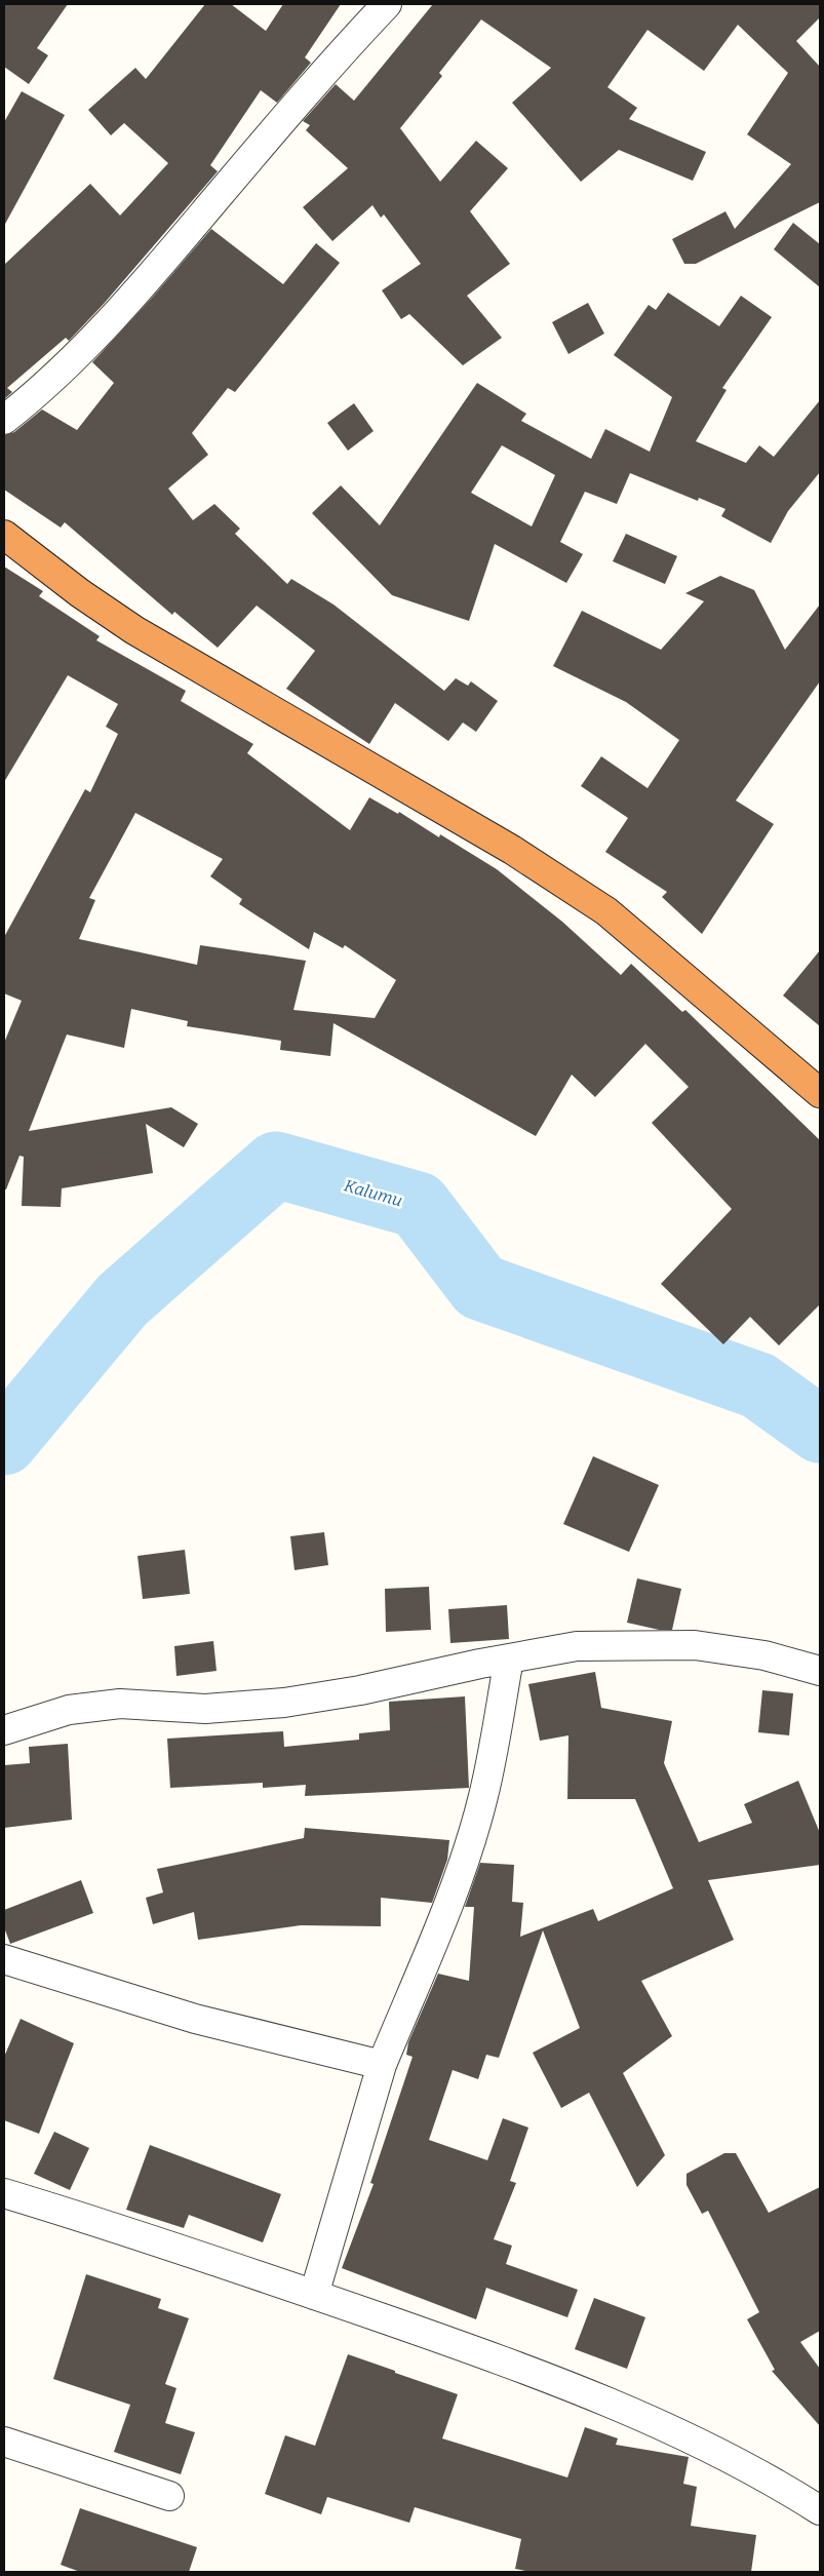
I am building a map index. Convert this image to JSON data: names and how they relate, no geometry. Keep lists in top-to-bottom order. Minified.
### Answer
{"water":["Kalumu"]}
